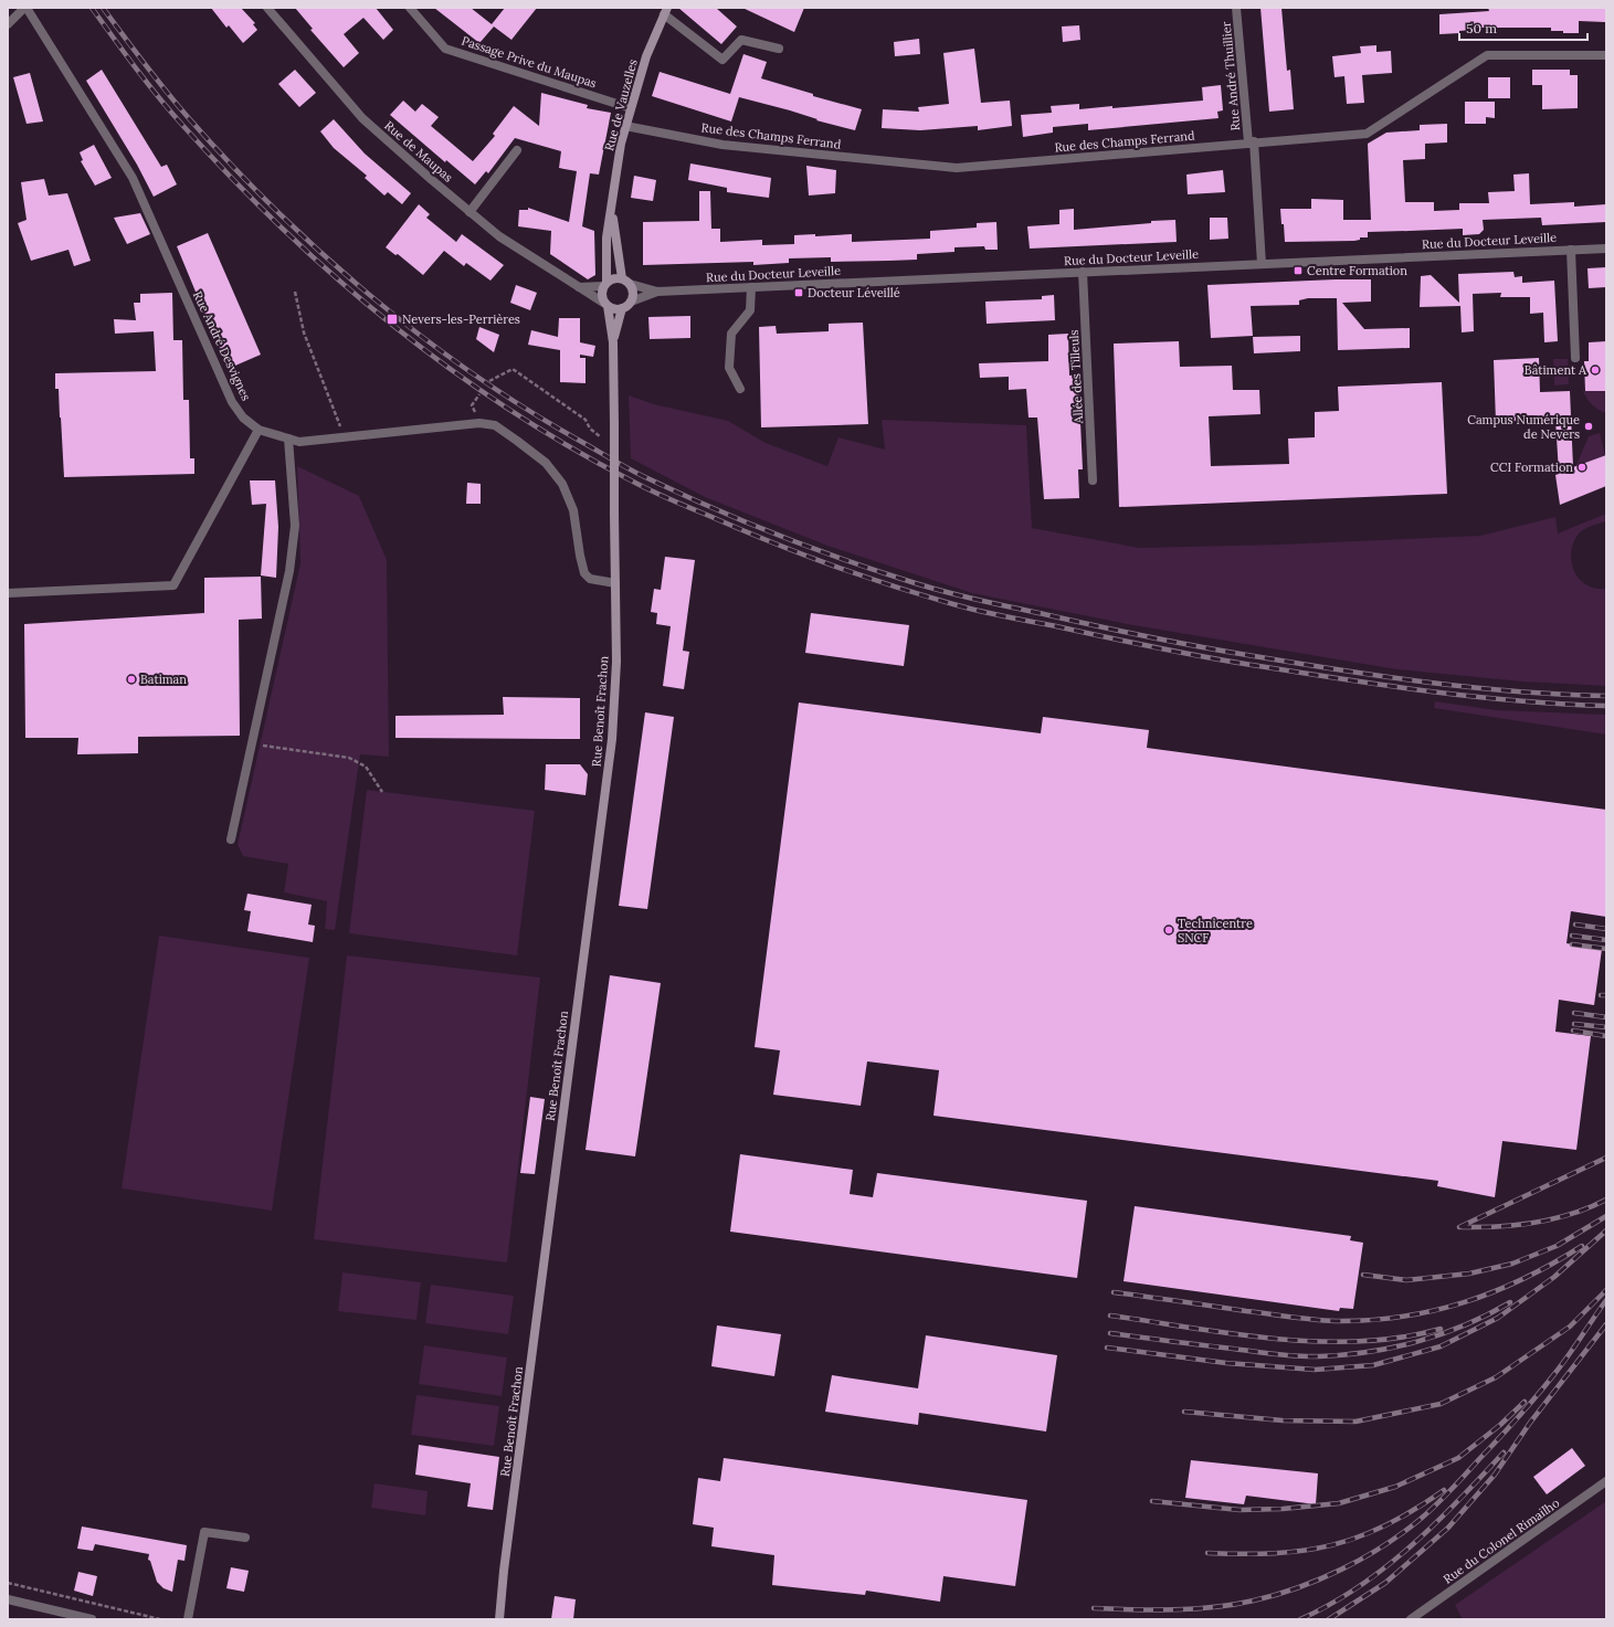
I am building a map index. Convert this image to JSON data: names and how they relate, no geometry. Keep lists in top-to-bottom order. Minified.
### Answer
{"streets":{"main road":["Rue de Vauzelles","Rue Benoît Frachon"],"street":["Passage Prive du Maupas","Rue André Thuillier","Rue des Champs Ferrand","Rue de Maupas","Rue du Docteur Leveille","Rue André Desvignes","Allée des Tilleuls","Rue du Colonel Rimailho"]},"crossings":[["Passage Prive du Maupas","Rue de Vauzelles"],["Rue André Thuillier","Rue des Champs Ferrand"],["Rue André Thuillier","Rue du Docteur Leveille"],["Rue de Vauzelles","Rue des Champs Ferrand"],["Rue de Vauzelles","Rue de Maupas"],["Rue de Vauzelles","Rue du Docteur Leveille"],["Rue de Maupas","Rue du Docteur Leveille"],["Rue du Docteur Leveille","Allée des Tilleuls"],["Rue André Desvignes","Rue Benoît Frachon"]],"places":{"transit":["Centre Formation","Docteur Léveillé","Nevers-les-Perrières"],"other":["Bâtiment A","Campus Numérique de Nevers","CCI Formation","Batiman","Technicentre SNCF"]},"scale_bar":"50 m"}
